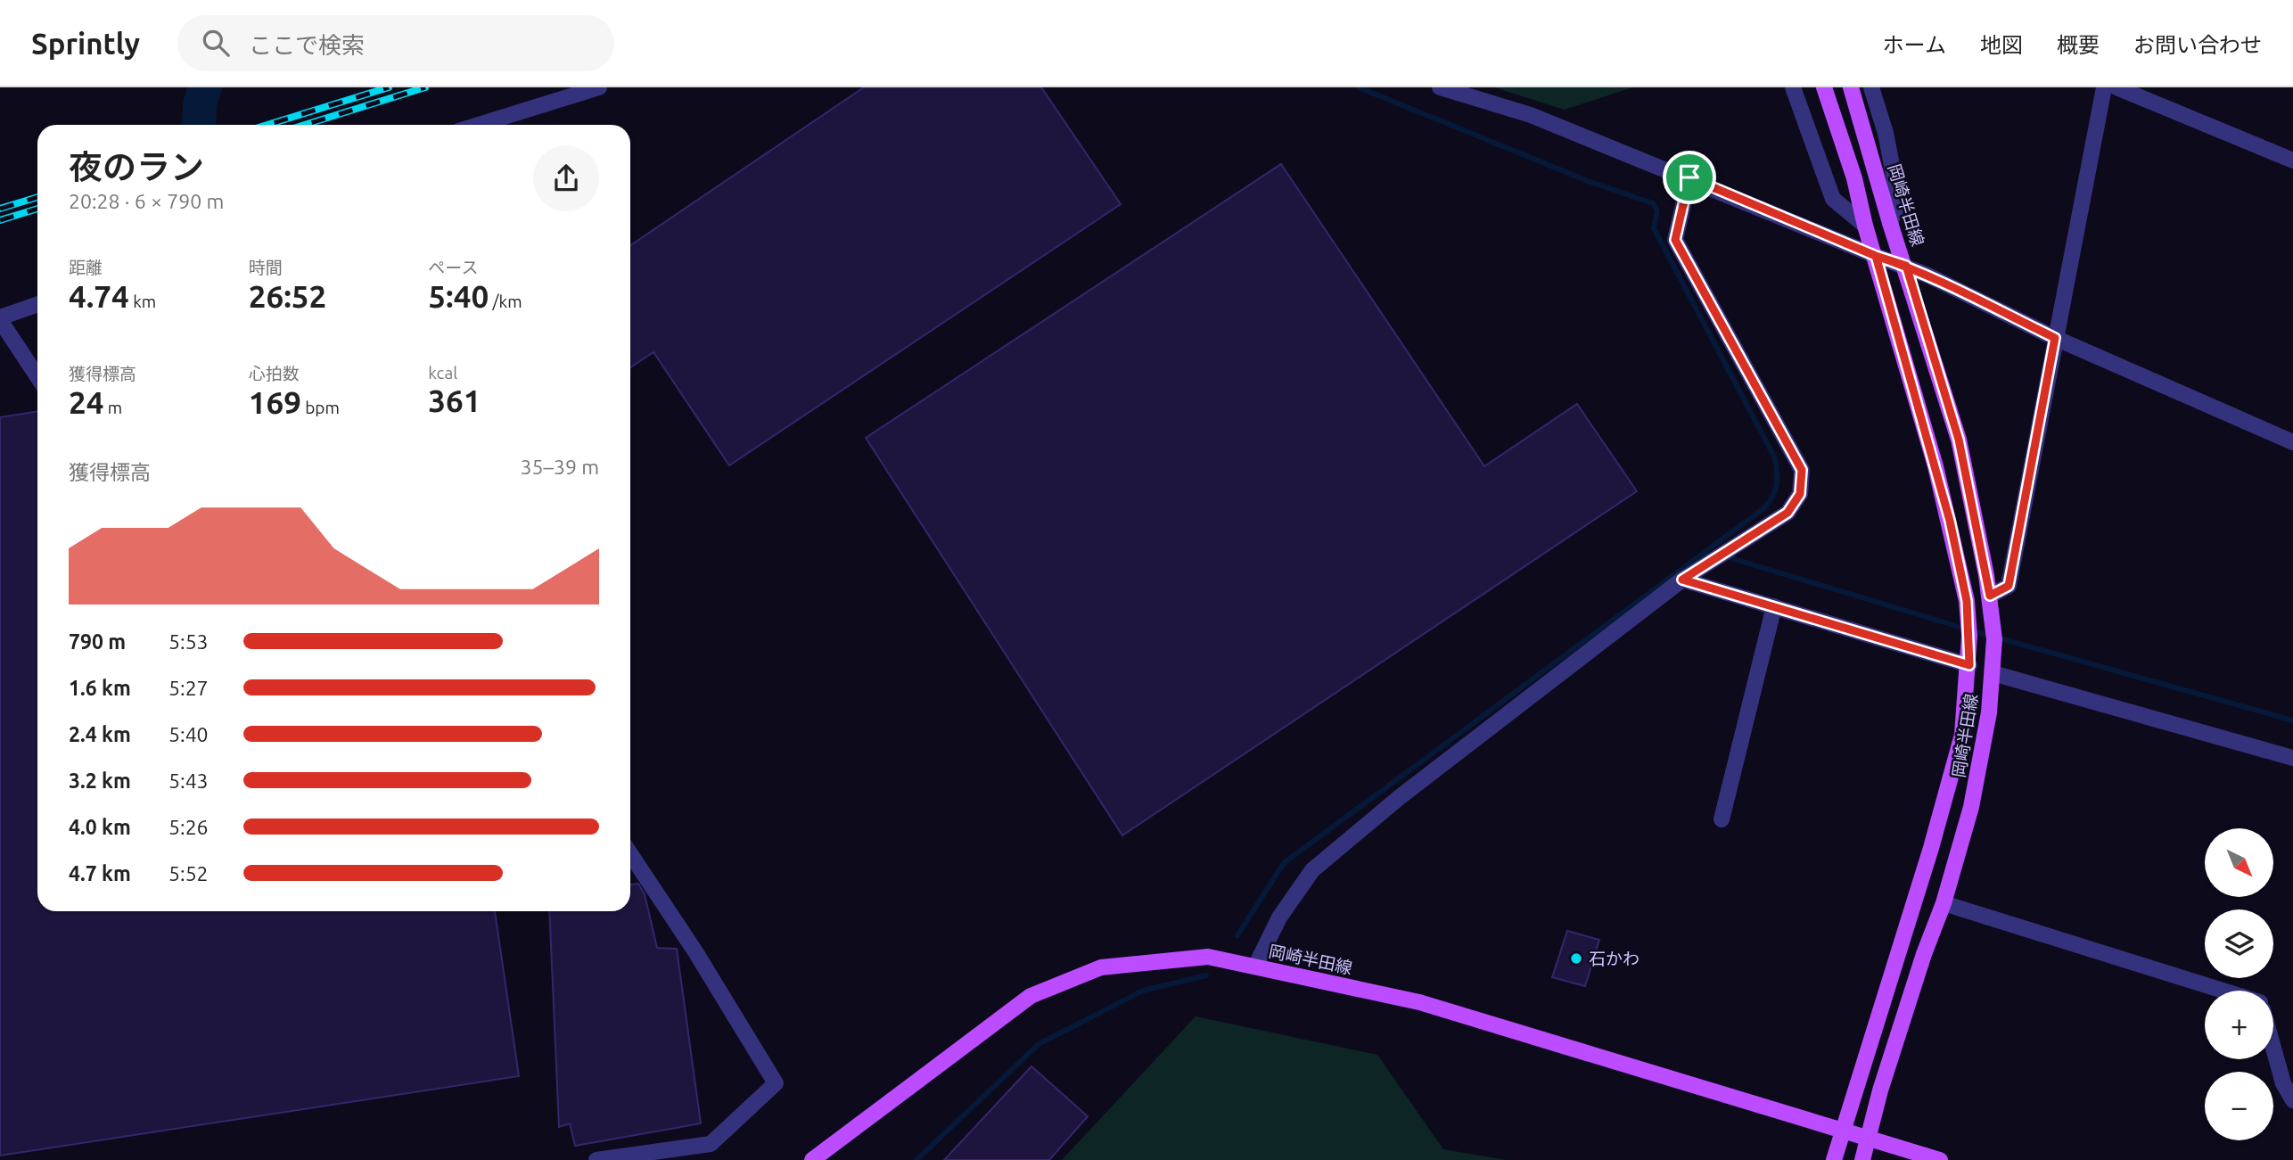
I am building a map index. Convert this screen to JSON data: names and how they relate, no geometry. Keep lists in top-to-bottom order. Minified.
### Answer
{"streets":{"main road":["岡崎半田線"]},"places":["石かわ"],"north":"bottom right","page":{"header":"Sprintly","search":"ここで検索","nav":["ホーム","地図","概要","お問い合わせ"],"heading":["夜のラン","20:28 · 6 × 790 m"],"stats":[["距離","4.74 km"],["時間","26:52"],["ペース","5:40 /km"],["獲得標高","24 m"],["心拍数","169 bpm"],["kcal","361"]],"chart":["獲得標高","35–39 m"],"list":[{"name":"790 m","note":"5:53"},{"name":"1.6 km","note":"5:27"},{"name":"2.4 km","note":"5:40"},{"name":"3.2 km","note":"5:43"},{"name":"4.0 km","note":"5:26"},{"name":"4.7 km","note":"5:52"}],"map_buttons":["+","−"]}}
